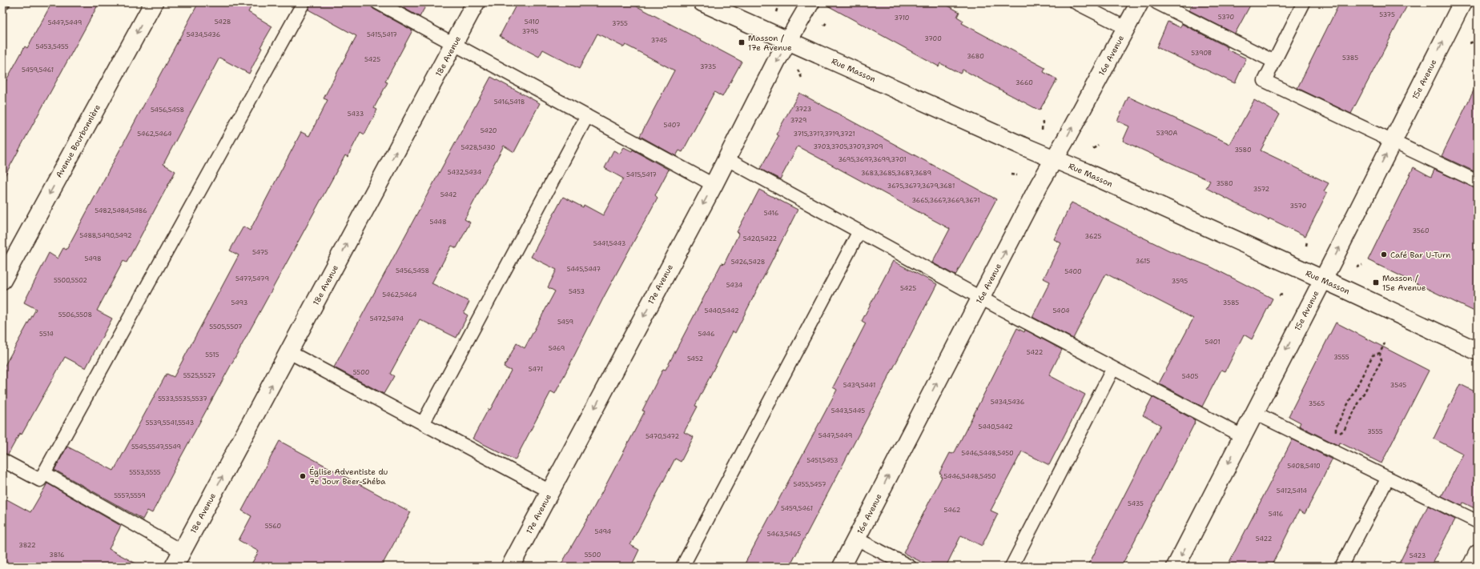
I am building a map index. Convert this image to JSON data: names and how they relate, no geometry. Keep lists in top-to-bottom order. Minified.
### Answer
{"streets":{"street":["16e Avenue","18e Avenue","Rue Masson","15e Avenue","Avenue Bourbonnière","17e Avenue"]},"crossings":[["16e Avenue","Rue Masson"],["Rue Masson","15e Avenue"],["Rue Masson","17e Avenue"]],"one_way":["16e Avenue","18e Avenue","Avenue Bourbonnière","17e Avenue"],"places":{"transit":["Masson / 17e Avenue","Masson / 15e Avenue"],"other":["Café Bar U-Turn","Église Adventiste du 7e Jour Beer-Shéba"]},"house_numbers":["5375","5370","3710","5428","5410","5447,5449","3755","3795","5434,5436","5415,5417","3700","3745","5453,5455","5390B","3680","5385","5425","3735","5459,5461","3660","5416,5418","3723","5456,5458","5433","3729","5407","5420","5390A","5462,5464","3715,3717,3719,3721","3703,3705,3707,3709","5428,5430","3580","3695,3697,3699,3701","5432,5434","3683,3685,3687,3689","5415,5417","3580","3675,3677,3679,3681","3572","5442","3665,3667,3669,3671","3570","5482,5484,5486","5416","5448","3560","5488,5490,5492","3625","5420,5422","5441,5443","5475","5498","3615","5426,5428","5445,5447","5456,5458","5400","5477,5479","5500,5502","3595","5434","5425","5453","5462,5464","5493","3585","5440,5442","5404","5506,5508","5472,5474","5459","5505,5507","5514","5446","5401","5469","5422","5515","3555","5452","5471","5500","5525,5527","5405","5439,5441","3545","5533,5535,5537","5434,5436","3565","5443,5445","5539,5541,5543","5440,5442","3555","5447,5449","5470,5472","5545,5547,5549","5446,5448,5450","5451,5453","5408,5410","5553,5555","5446,5448,5450","5455,5457","5412,5414","5557,5559","5435","5459,5461","5462","5416","5560","5494","5463,5465","5422","3822","3816","5500","5423"]}
